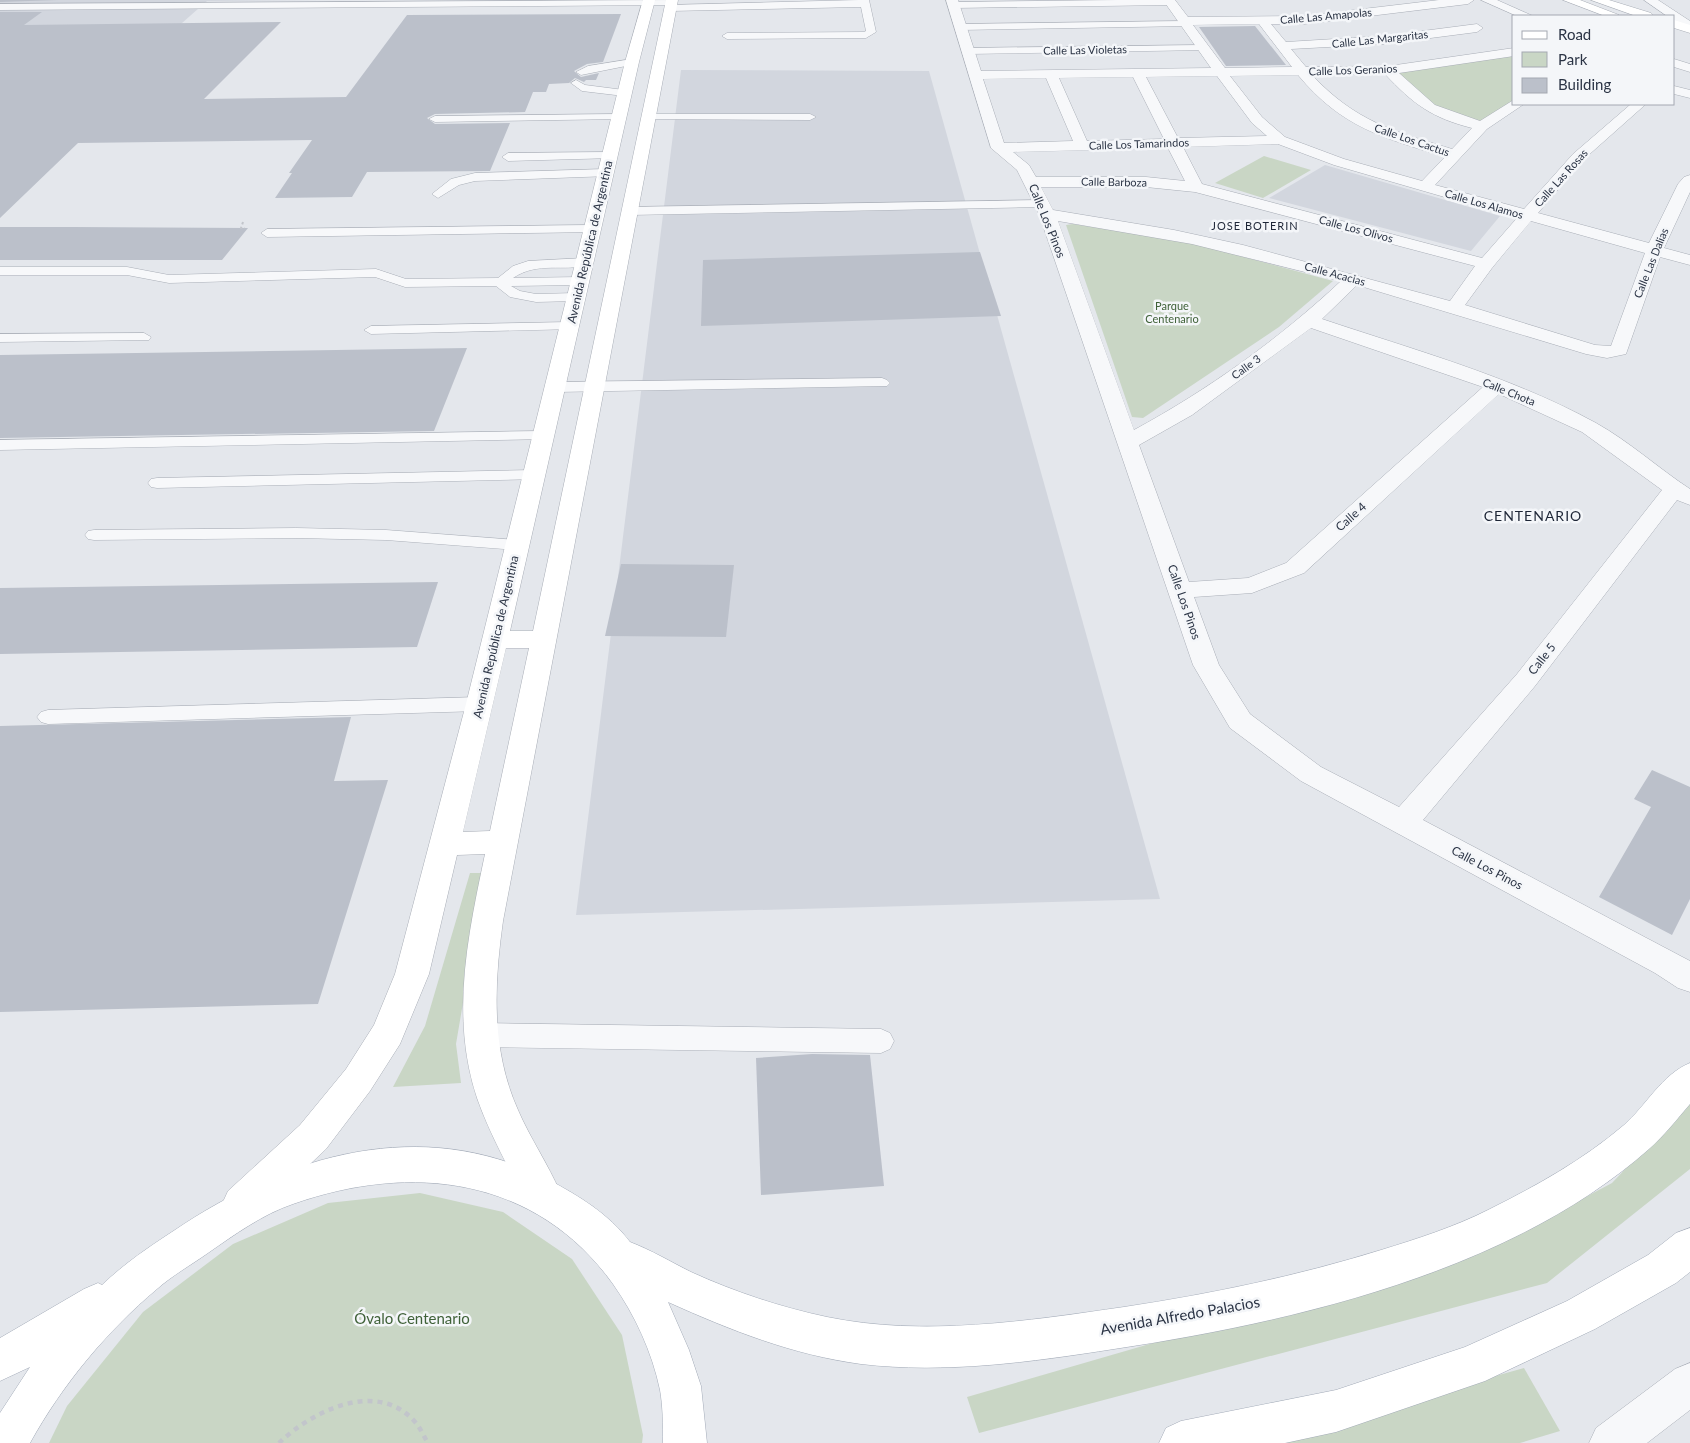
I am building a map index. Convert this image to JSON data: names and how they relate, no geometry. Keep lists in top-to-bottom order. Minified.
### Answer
{"streets":{"main road":["Avenida República de Argentina","Avenida Alfredo Palacios"],"street":["Calle Las Amapolas","Calle Las Margaritas","Calle Los Geranios","Calle Los Cactus","Calle Los Tamarindos","Calle Las Rosas","Calle Barboza","Calle Los Alamos","Calle Los Pinos","Calle Los Olivos","Calle Las Dalias","Calle Acacias","Calle 3","Calle Chota","Calle 4","Calle 5"],"lane":["Calle Las Violetas"]},"crossings":[["Calle Las Amapolas","Calle Las Margaritas"],["Calle Las Amapolas","Calle Los Cactus"],["Calle Las Margaritas","Calle Los Cactus"],["Calle Los Geranios","Calle Los Cactus"],["Calle Los Tamarindos","Calle Los Alamos"],["Calle Los Tamarindos","Calle Los Pinos"],["Calle Las Rosas","Calle Los Alamos"],["Calle Las Rosas","Calle Los Olivos"],["Calle Las Rosas","Calle Acacias"],["Calle Barboza","Calle Los Pinos"],["Calle Barboza","Calle Los Olivos"],["Calle Los Alamos","Calle Las Dalias"],["Calle Los Pinos","Calle Acacias"],["Calle Los Pinos","Calle 3"],["Calle Los Pinos","Calle 4"],["Calle Los Pinos","Calle 5"],["Calle Las Dalias","Calle Acacias"],["Calle Acacias","Calle 3"],["Calle 3","Calle Chota"],["Calle Chota","Calle 4"],["Calle Chota","Calle 5"]],"districts":["JOSE BOTERIN","CENTENARIO"],"parks":["Parque Centenario","Óvalo Centenario"],"legend":["Road","Park","Building"]}
